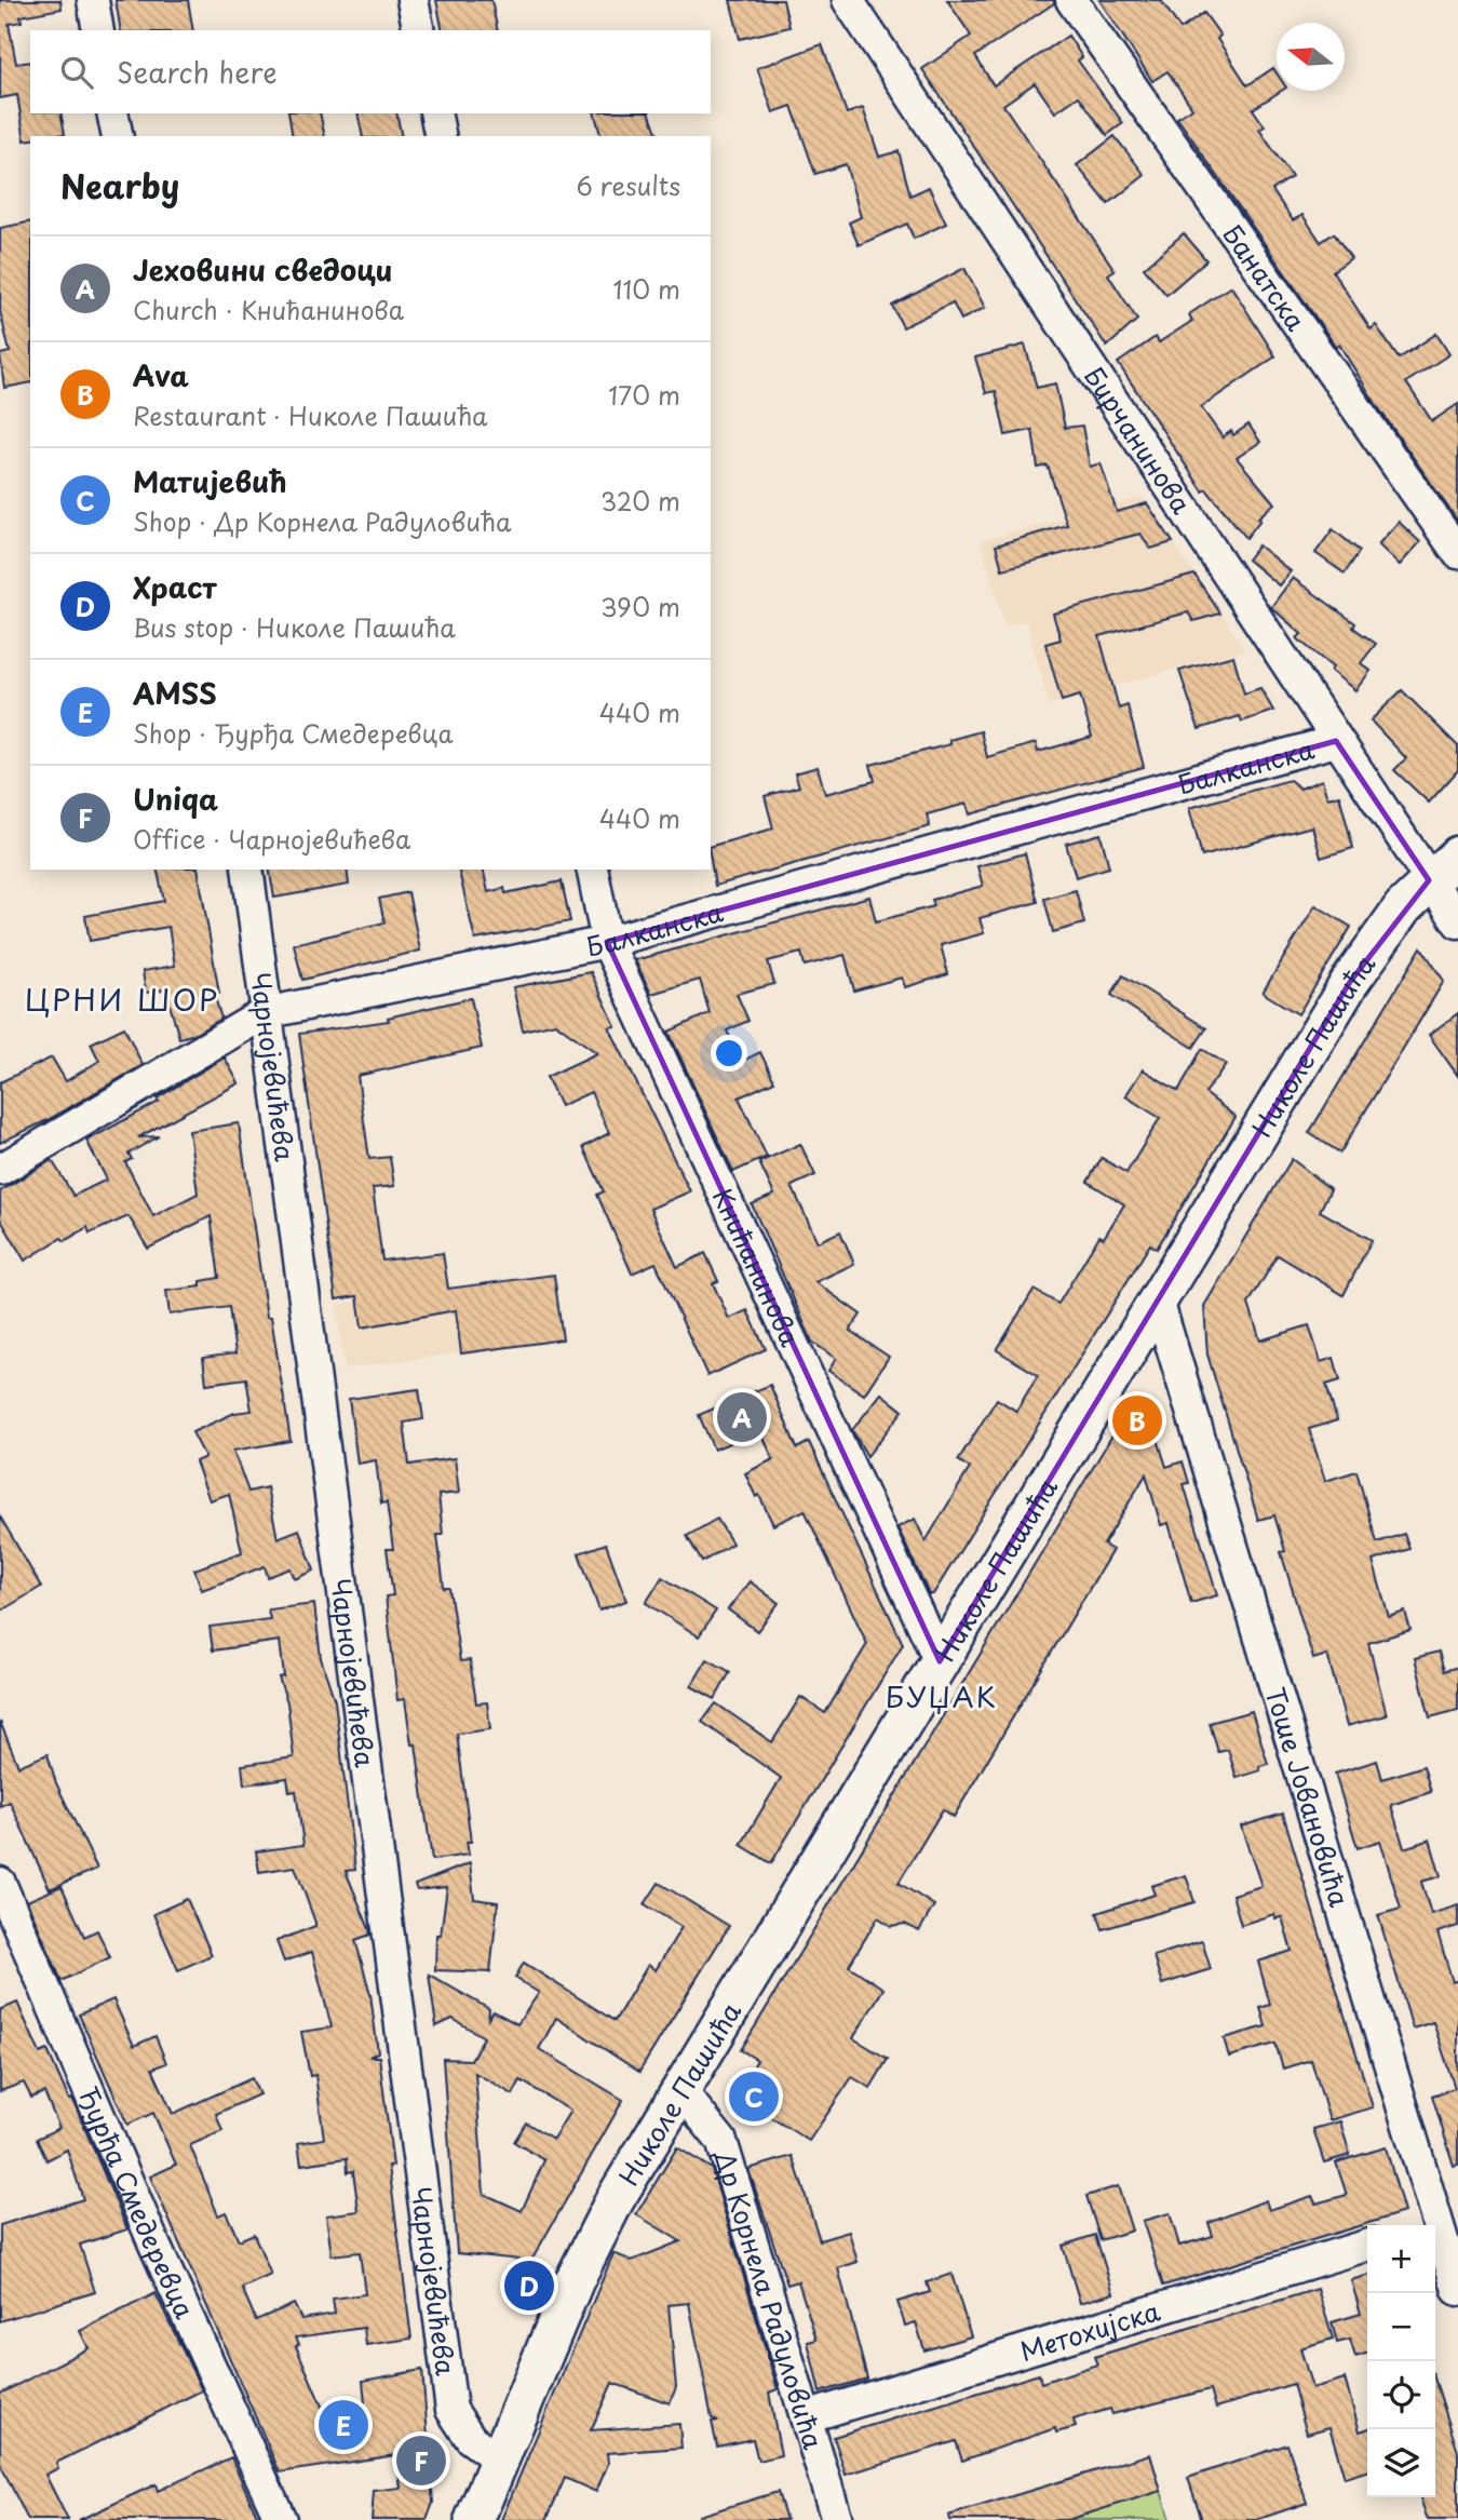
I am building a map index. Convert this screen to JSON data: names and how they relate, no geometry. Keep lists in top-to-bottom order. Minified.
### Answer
{"streets":{"main road":["Николе Пашића"],"street":["Банатска","Бирчанинова","Балканска","Чарнојевићева","Книћанинова","Тоше Јовановића","Ђурђа Смедеревца","Др Корнела Радуловића","Метохијска"]},"crossings":[["Бирчанинова","Балканска"],["Бирчанинова","Николе Пашића"],["Балканска","Чарнојевићева"],["Балканска","Книћанинова"],["Николе Пашића","Чарнојевићева"],["Николе Пашића","Книћанинова"],["Николе Пашића","Тоше Јовановића"],["Николе Пашића","Др Корнела Радуловића"],["Др Корнела Радуловића","Метохијска"]],"districts":["ЦРНИ ШОР","БУЏАК"],"north":"left","page":{"search":"Search here","heading":["Nearby","6 results"],"list":[{"mark":"A","name":"Јеховини сведоци","note":"Church · Книћанинова","value":"110 m"},{"mark":"B","name":"Ava","note":"Restaurant · Николе Пашића","value":"170 m"},{"mark":"C","name":"Матијевић","note":"Shop · Др Корнела Радуловића","value":"320 m"},{"mark":"D","name":"Храст","note":"Bus stop · Николе Пашића","value":"390 m"},{"mark":"E","name":"AMSS","note":"Shop · Ђурђа Смедеревца","value":"440 m"},{"mark":"F","name":"Uniqa","note":"Office · Чарнојевићева","value":"440 m"}],"pins":["A","B","C","D","E","F"],"map_buttons":["+","−"]}}
